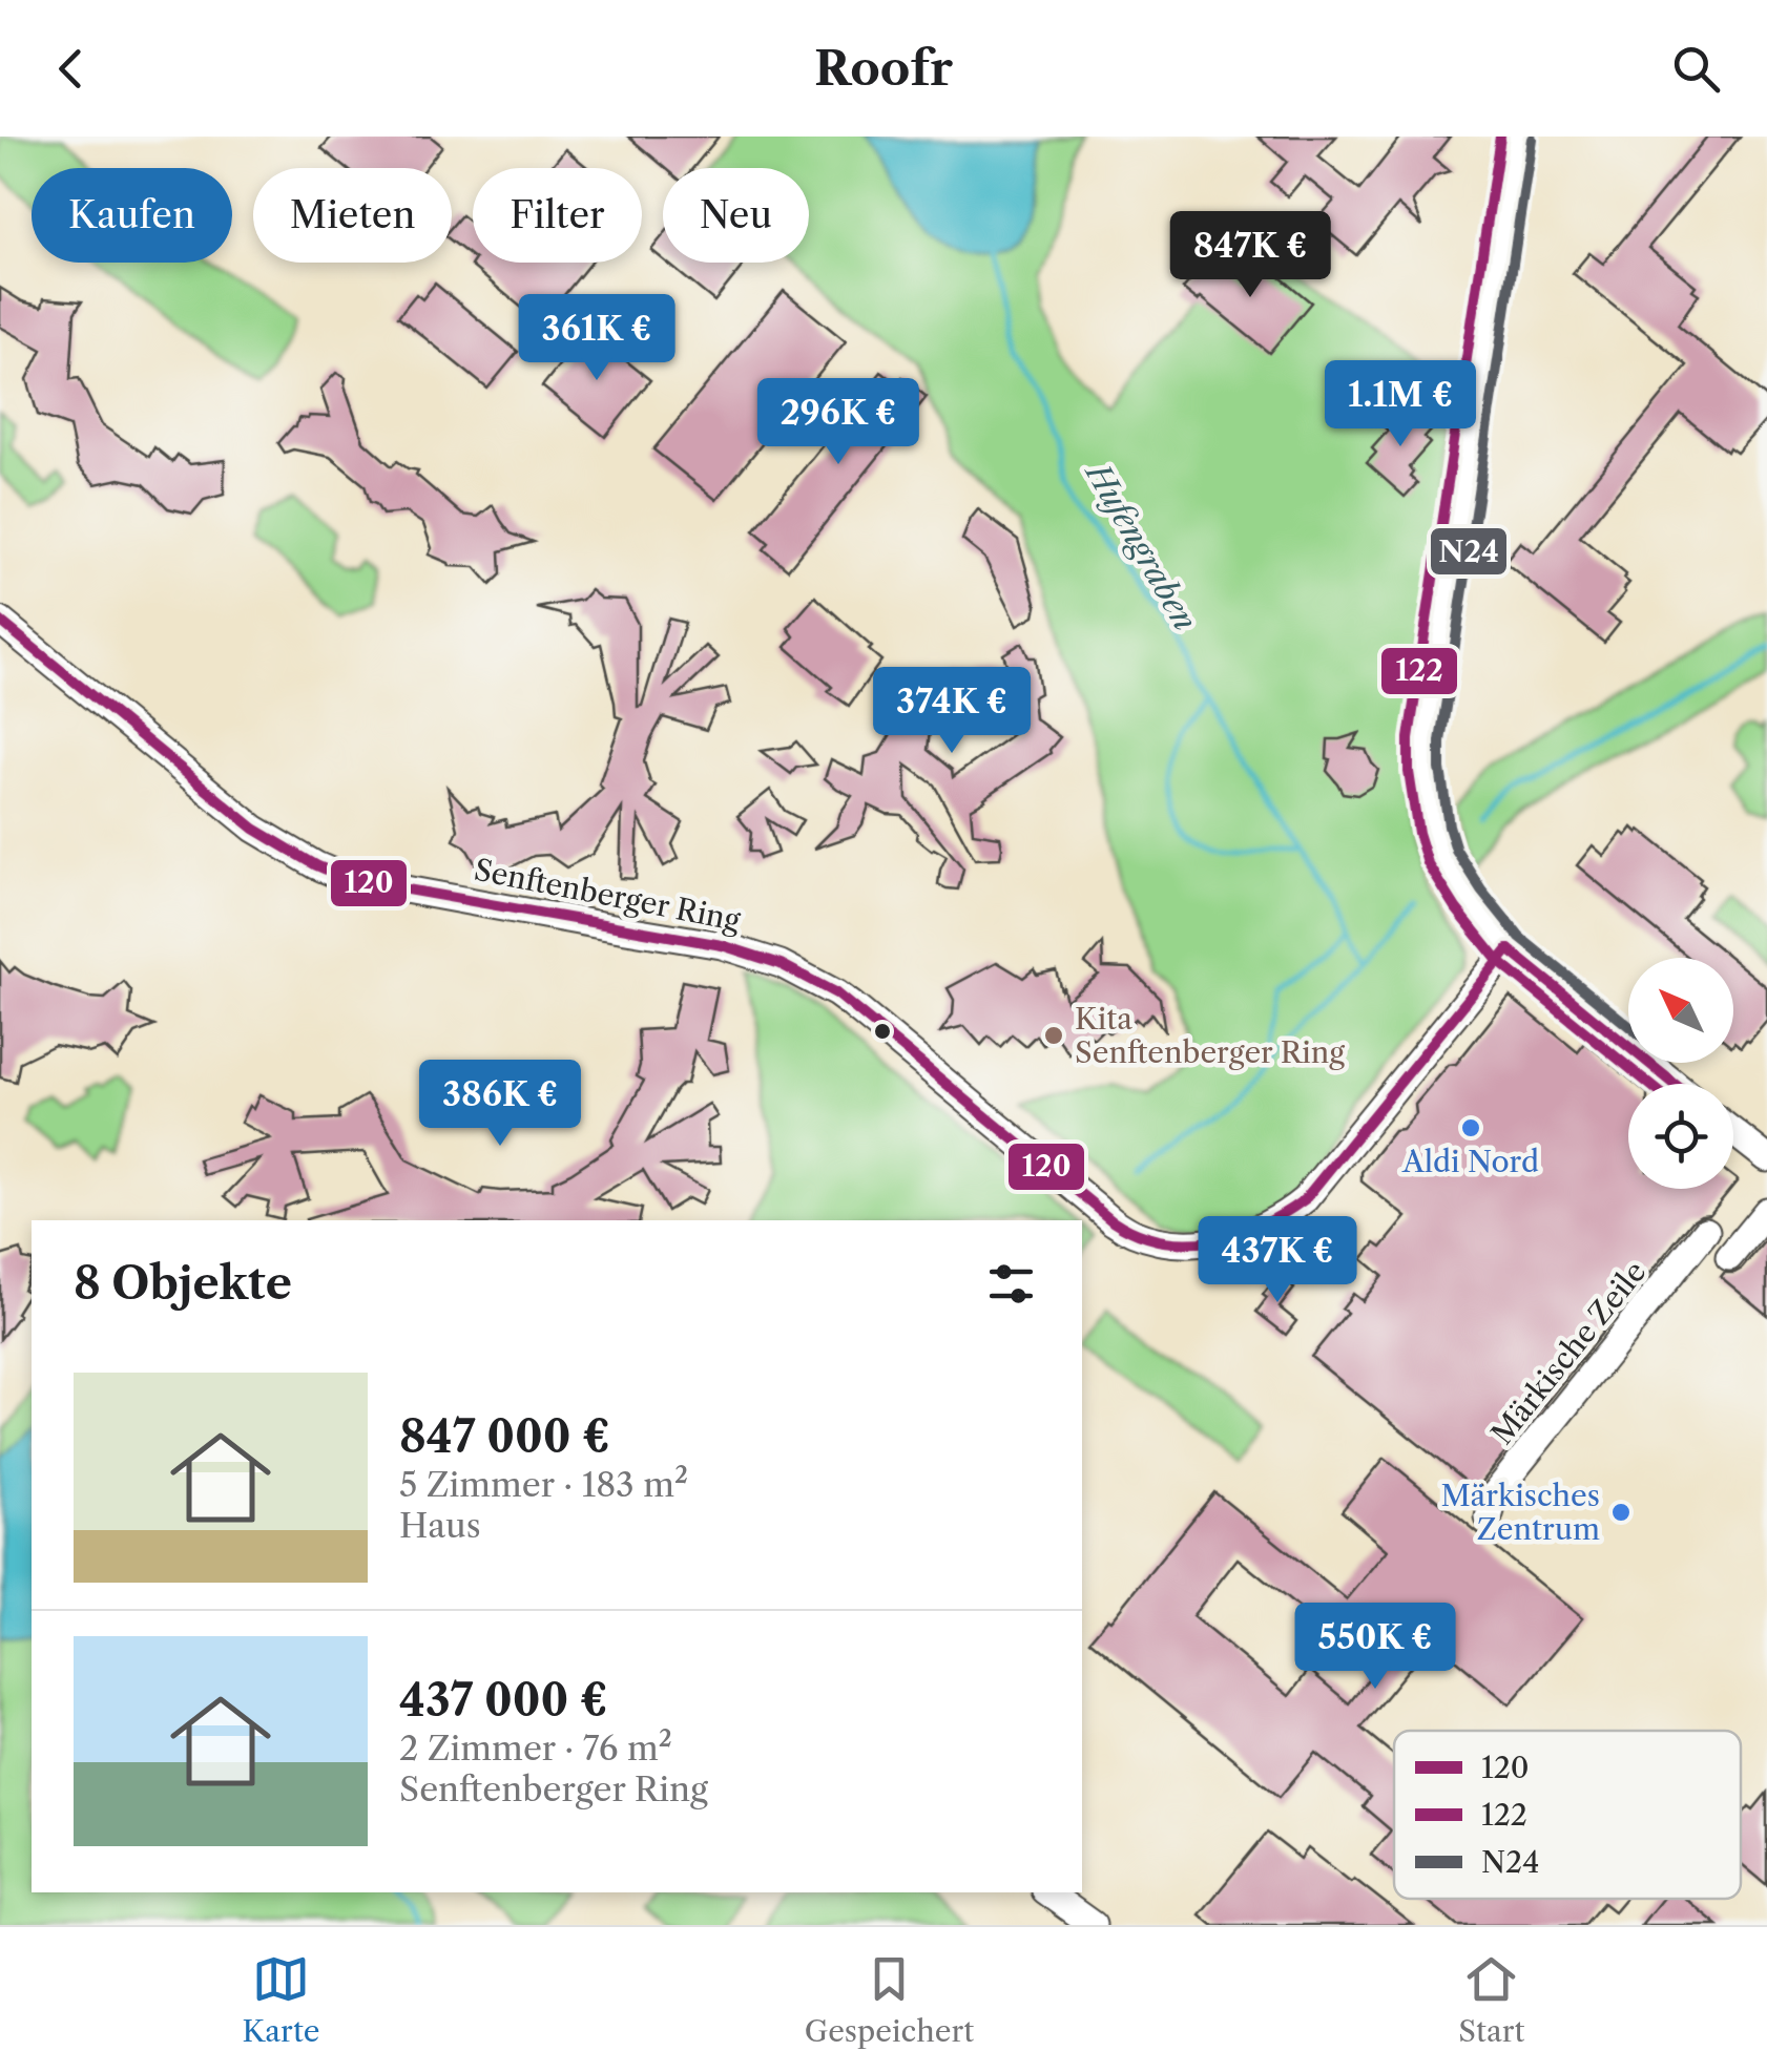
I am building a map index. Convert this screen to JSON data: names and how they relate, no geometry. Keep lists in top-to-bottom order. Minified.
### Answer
{"streets":{"street":["Senftenberger Ring","Märkische Zeile"]},"water":["Hufengraben"],"places":["Kita Senftenberger Ring","Aldi Nord","Märkisches Zentrum"],"lines":["transit line 122","transit line N24","transit line 120"],"legend":["120","122","N24"],"north":"top left","page":{"header":"Roofr","chip":["Kaufen","Mieten","Filter","Neu"],"price":["847K €","361K €","1.1M €","296K €","374K €","386K €","437K €","550K €"],"heading":"8 Objekte","list":[{"name":"847 000 €","note":"5 Zimmer · 183 m² · Haus"},{"name":"437 000 €","note":"2 Zimmer · 76 m² · Senftenberger Ring"}],"tabs":["Karte","Gespeichert","Start"]}}
